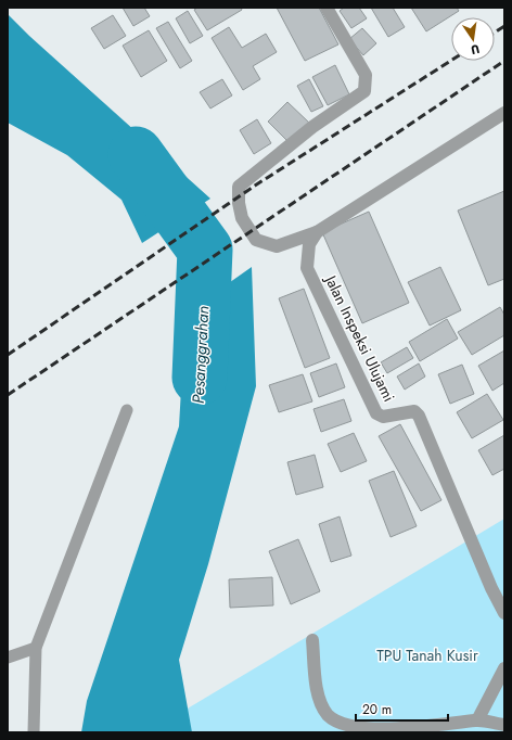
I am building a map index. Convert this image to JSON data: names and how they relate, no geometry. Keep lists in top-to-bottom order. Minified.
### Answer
{"streets":{"street":["Jalan Inspeksi Ulujami"]},"water":["Pesanggrahan"],"parks":["TPU Tanah Kusir"],"scale_bar":"20 m","north":"bottom"}
